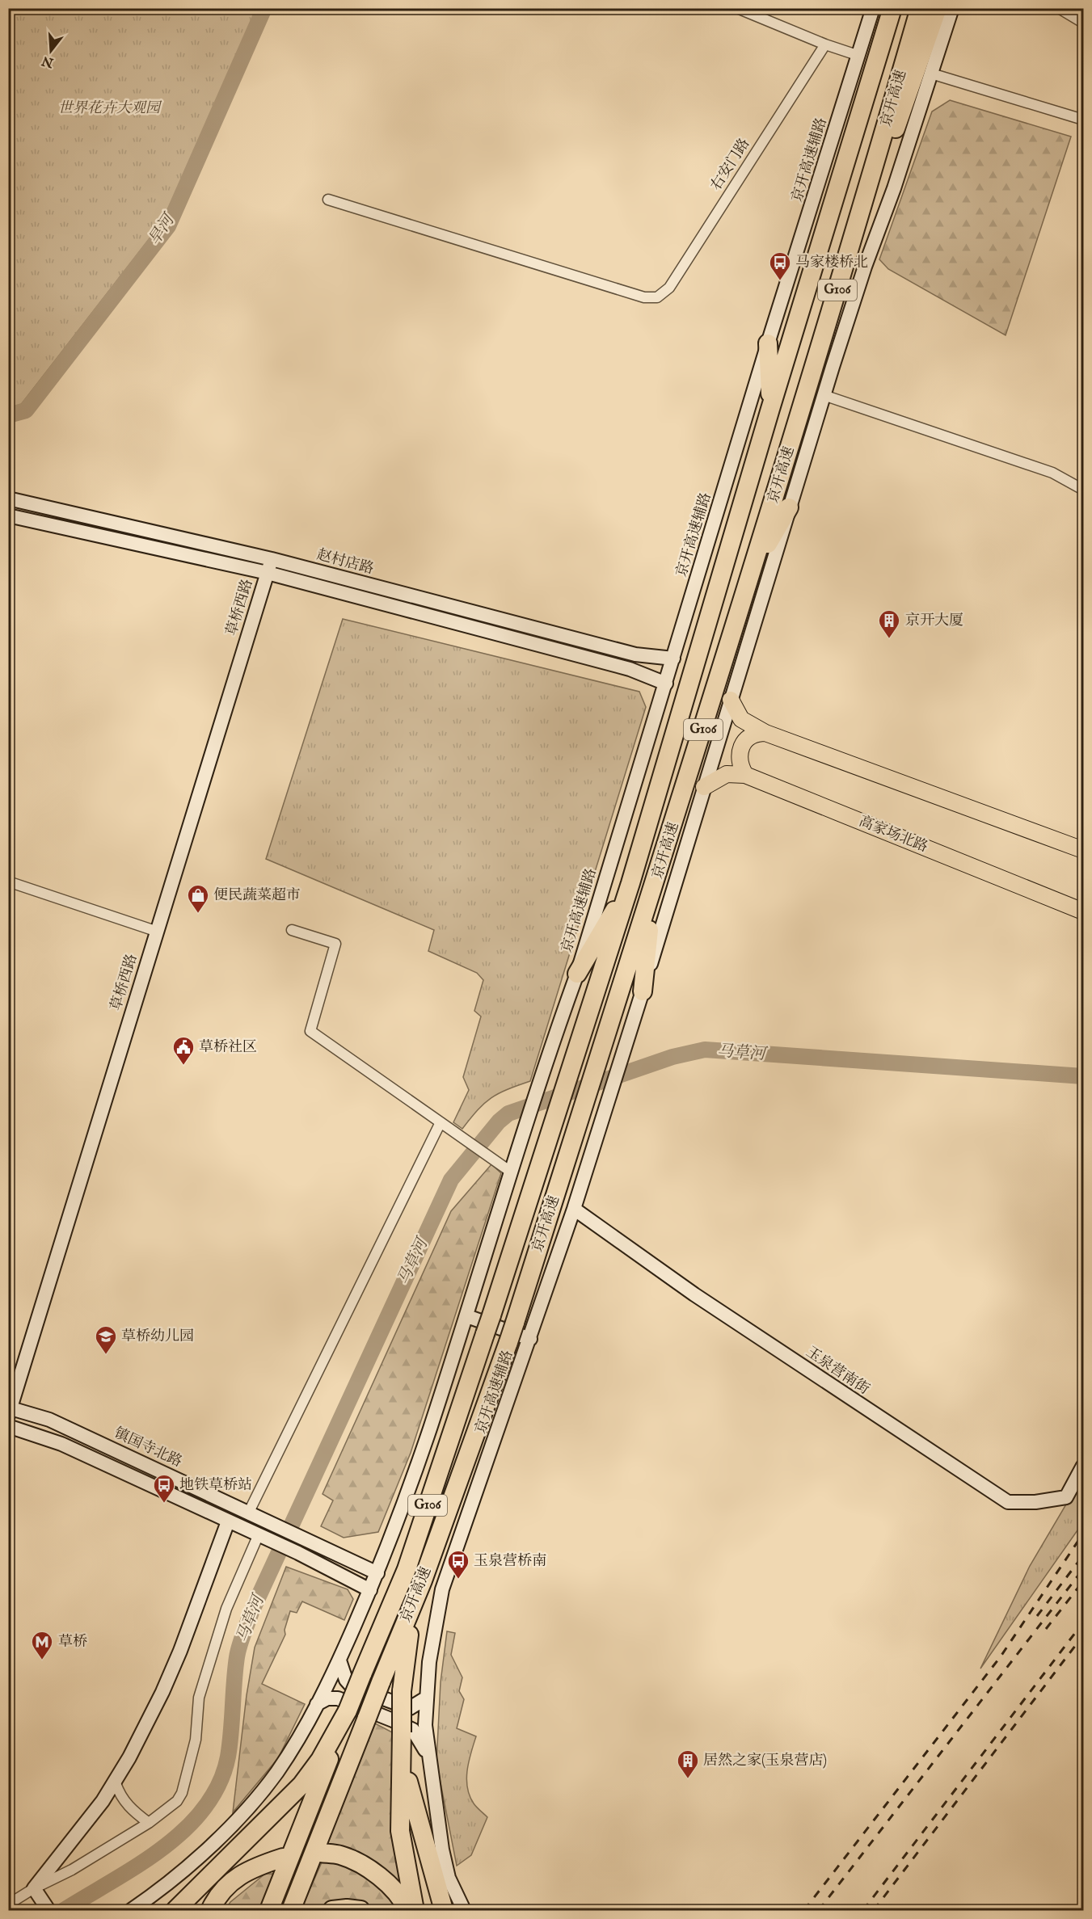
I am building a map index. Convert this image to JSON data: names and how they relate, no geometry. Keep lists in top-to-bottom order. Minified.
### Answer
{"streets":{"highway":["京开高速","G106"],"main road":["高家场北路"],"street":["京开高速辅路","右安门路","赵村店路","草桥西路","玉泉营南街","镇国寺北路"]},"crossings":[["京开高速辅路","赵村店路"],["京开高速辅路","玉泉营南街"],["赵村店路","草桥西路"],["草桥西路","镇国寺北路"]],"water":["旱河","马草河"],"parks":["世界花卉大观园"],"places":{"bus stop":["马家楼桥北","地铁草桥站","玉泉营桥南"],"building":["京开大厦","居然之家(玉泉营店)"],"shop":["便民蔬菜超市"],"public building":["草桥社区"],"school or university":["草桥幼儿园"],"metro station":["草桥"]},"north":"bottom"}
